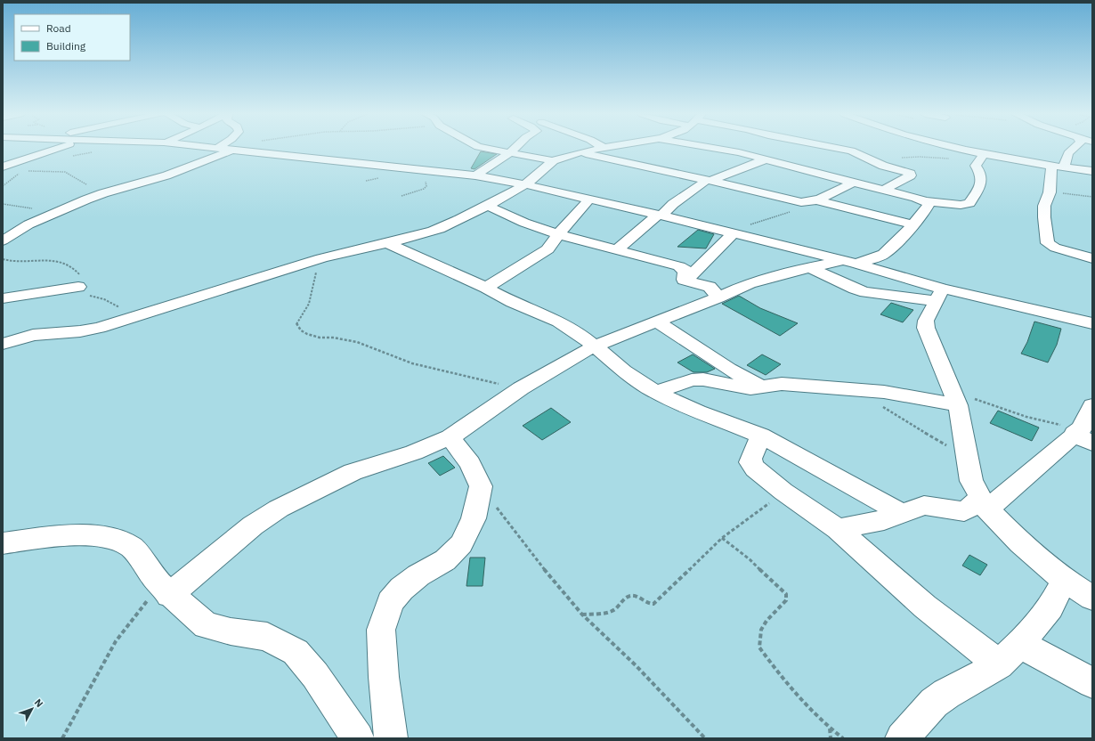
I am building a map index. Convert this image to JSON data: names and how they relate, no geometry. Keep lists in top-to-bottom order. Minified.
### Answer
{"legend":["Road","Building"],"north":"top right"}
